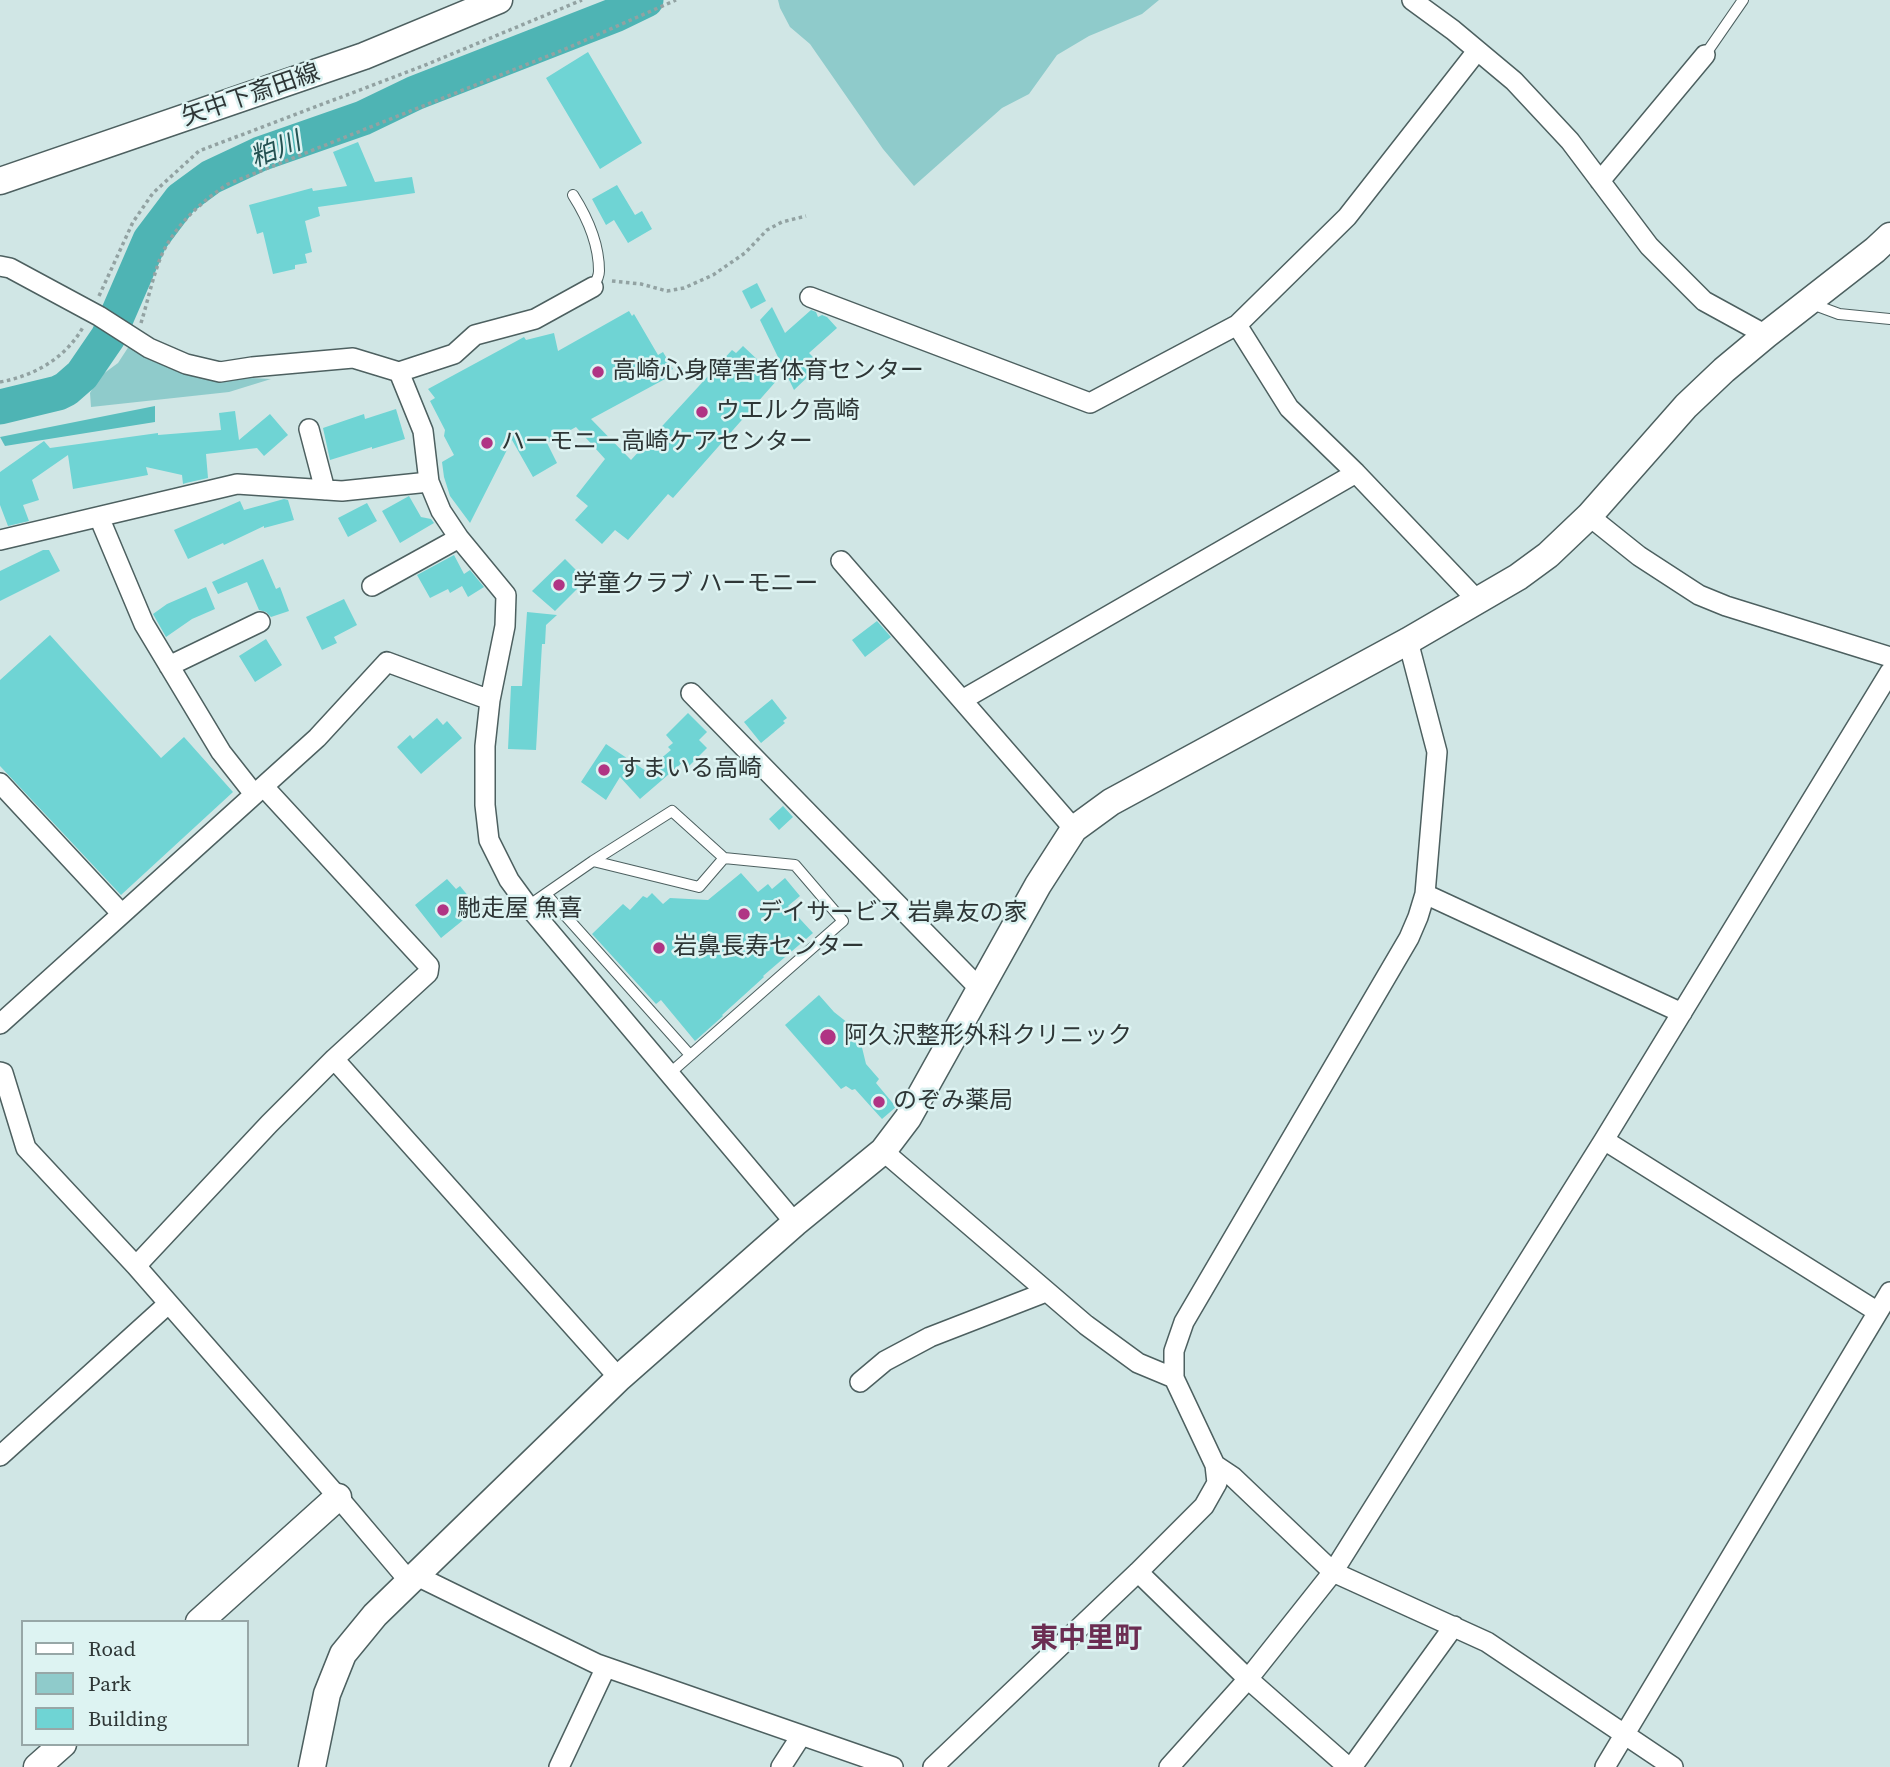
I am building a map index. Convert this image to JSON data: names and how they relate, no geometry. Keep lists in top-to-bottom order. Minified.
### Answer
{"streets":{"street":["矢中下斎田線"]},"districts":["東中里町"],"water":["粕川"],"places":["高崎心身障害者体育センター","ウエルク高崎","ハーモニー高崎ケアセンター","学童クラブ ハーモニー","すまいる高崎","馳走屋 魚喜","デイサービス 岩鼻友の家","岩鼻長寿センター","阿久沢整形外科クリニック","のぞみ薬局"],"legend":["Road","Park","Building"]}
